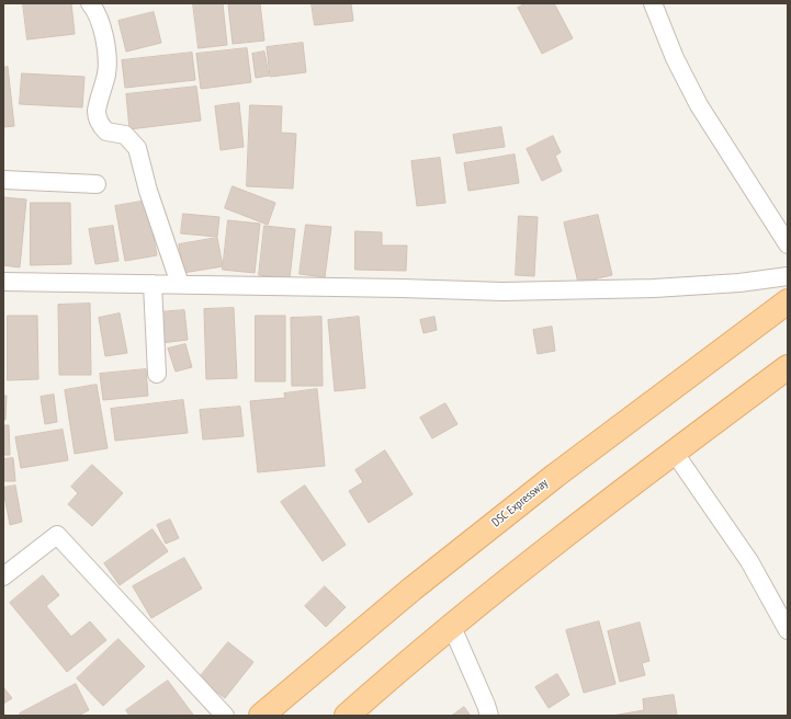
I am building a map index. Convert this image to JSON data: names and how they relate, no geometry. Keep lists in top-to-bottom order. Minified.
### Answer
{"streets":{"main road":["DSC Expressway"]}}
